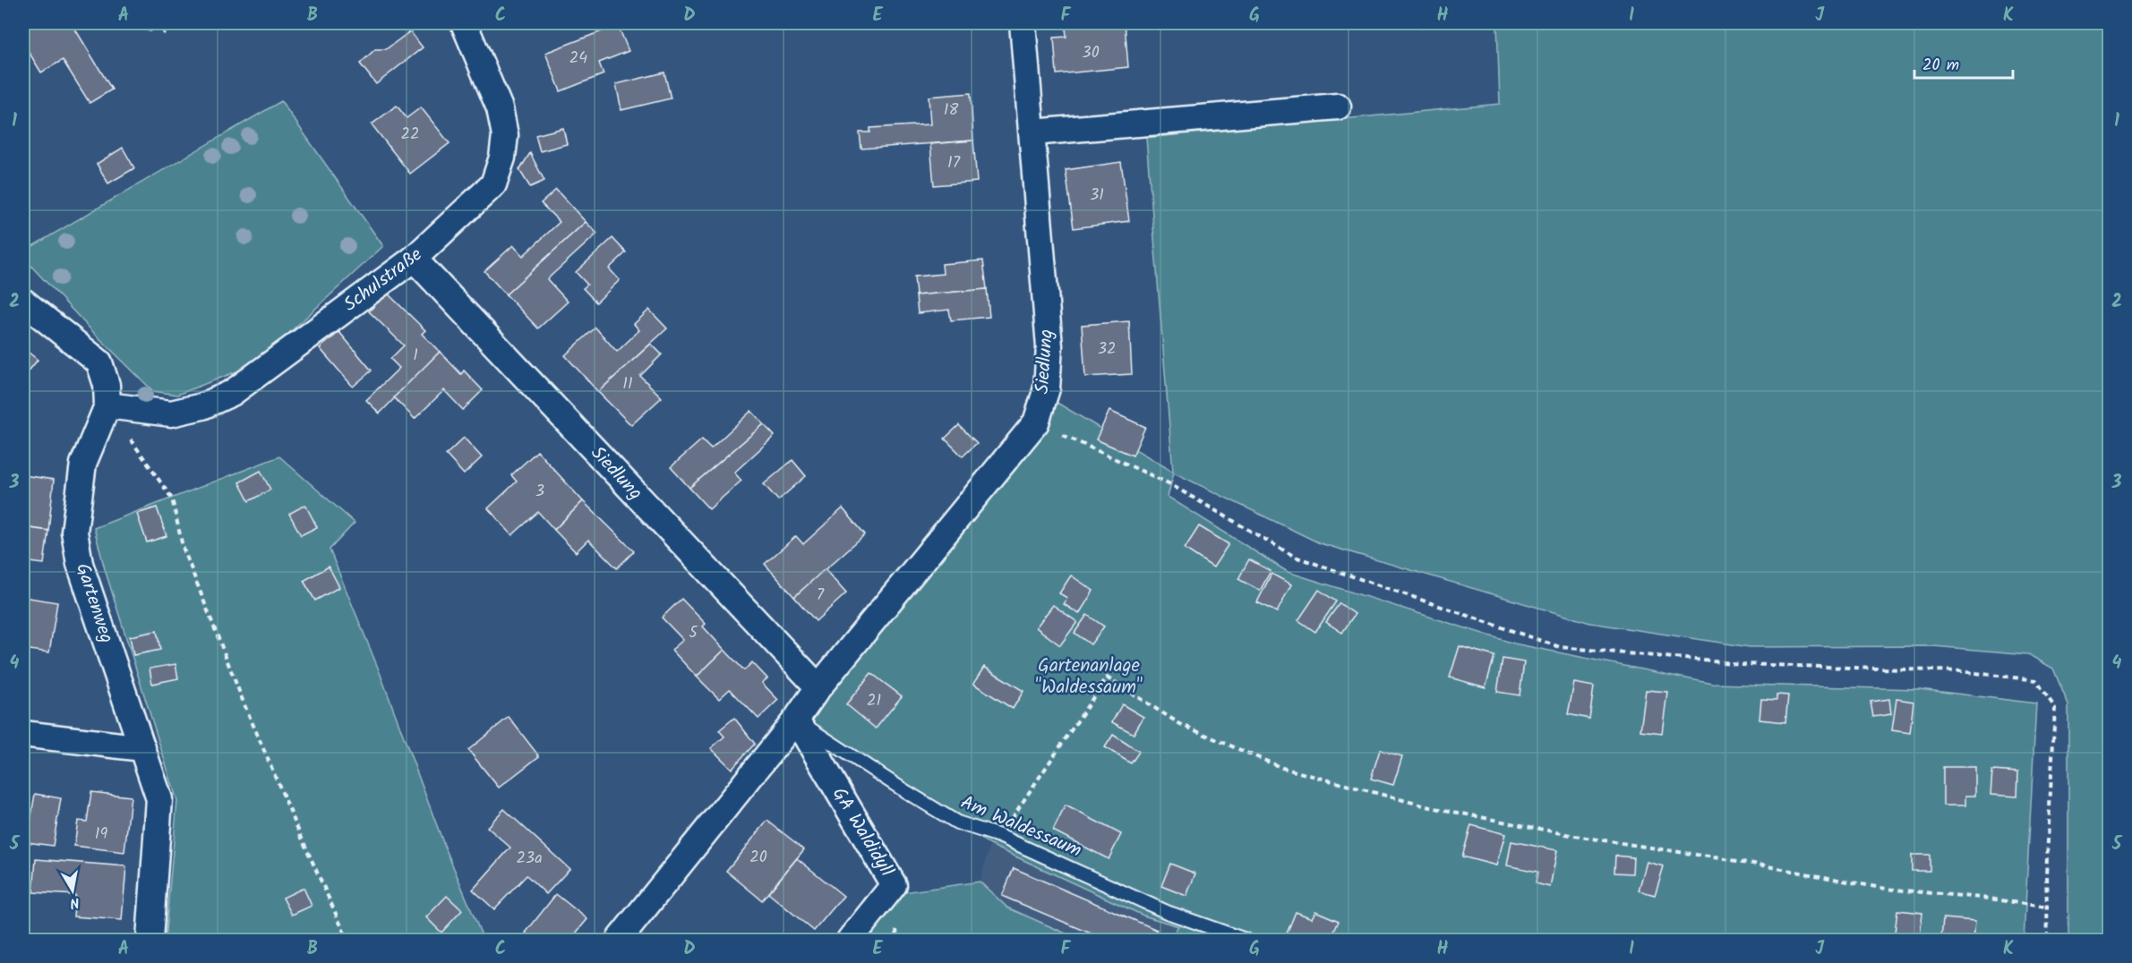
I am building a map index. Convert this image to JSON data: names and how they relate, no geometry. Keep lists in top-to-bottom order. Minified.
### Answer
{"streets":{"street":["Schulstraße","Siedlung","Gartenweg","GA Waldidyll"],"lane":["Am Waldessaum"]},"crossings":[["Schulstraße","Siedlung"],["Schulstraße","Gartenweg"],["Siedlung","Am Waldessaum"],["Siedlung","GA Waldidyll"],["Am Waldessaum","GA Waldidyll"]],"parks":["Gartenanlage \"Waldessaum\""],"house_numbers":["30","24","18","22","17","31","32","1","11","3","7","5","21","19","20","23a"],"scale_bar":"20 m","north":"bottom","grid":{"columns":["A","B","C","D","E","F","G","H","I","J","K"],"rows":["1","2","3","4","5"]}}
